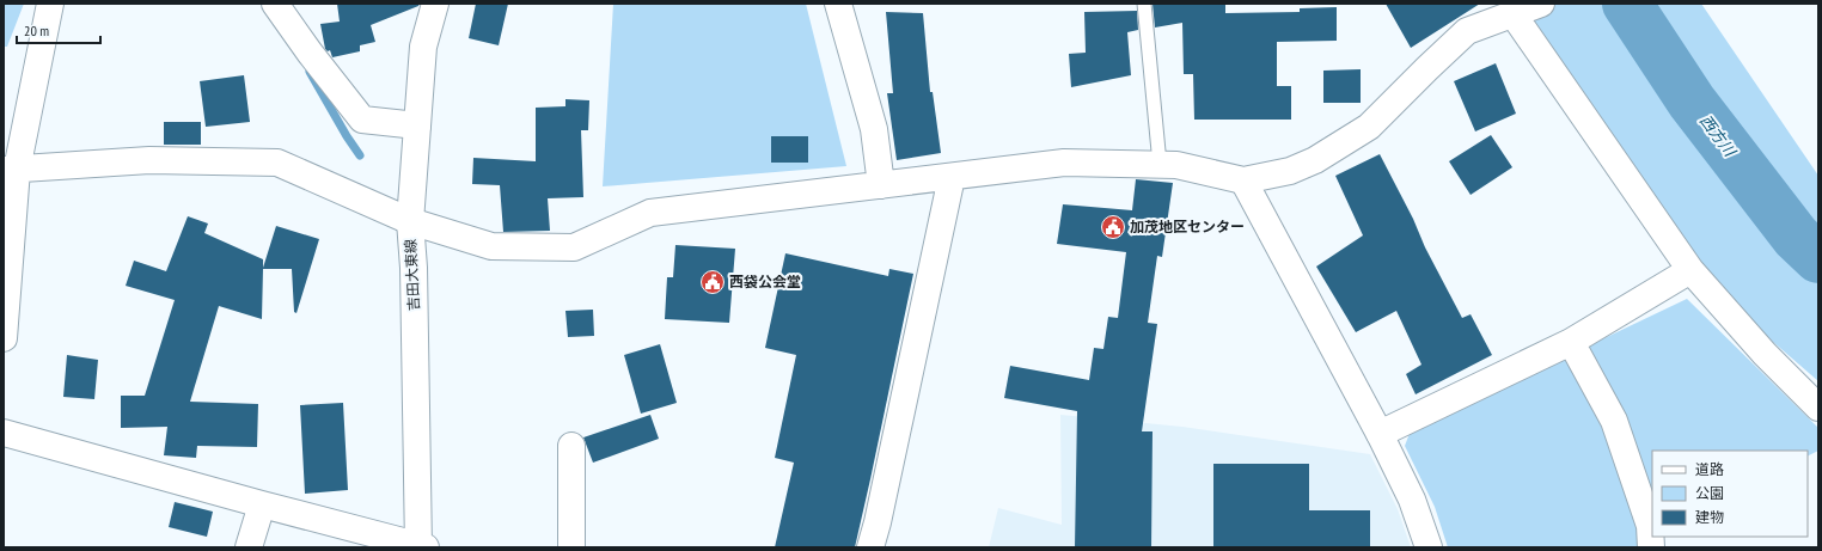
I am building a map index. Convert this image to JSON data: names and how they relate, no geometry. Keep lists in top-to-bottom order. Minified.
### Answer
{"streets":{"street":["吉田大東線"]},"water":["西方川"],"places":{"public building":["加茂地区センター","西袋公会堂"]},"legend":["道路","公園","建物"],"scale_bar":"20 m"}
